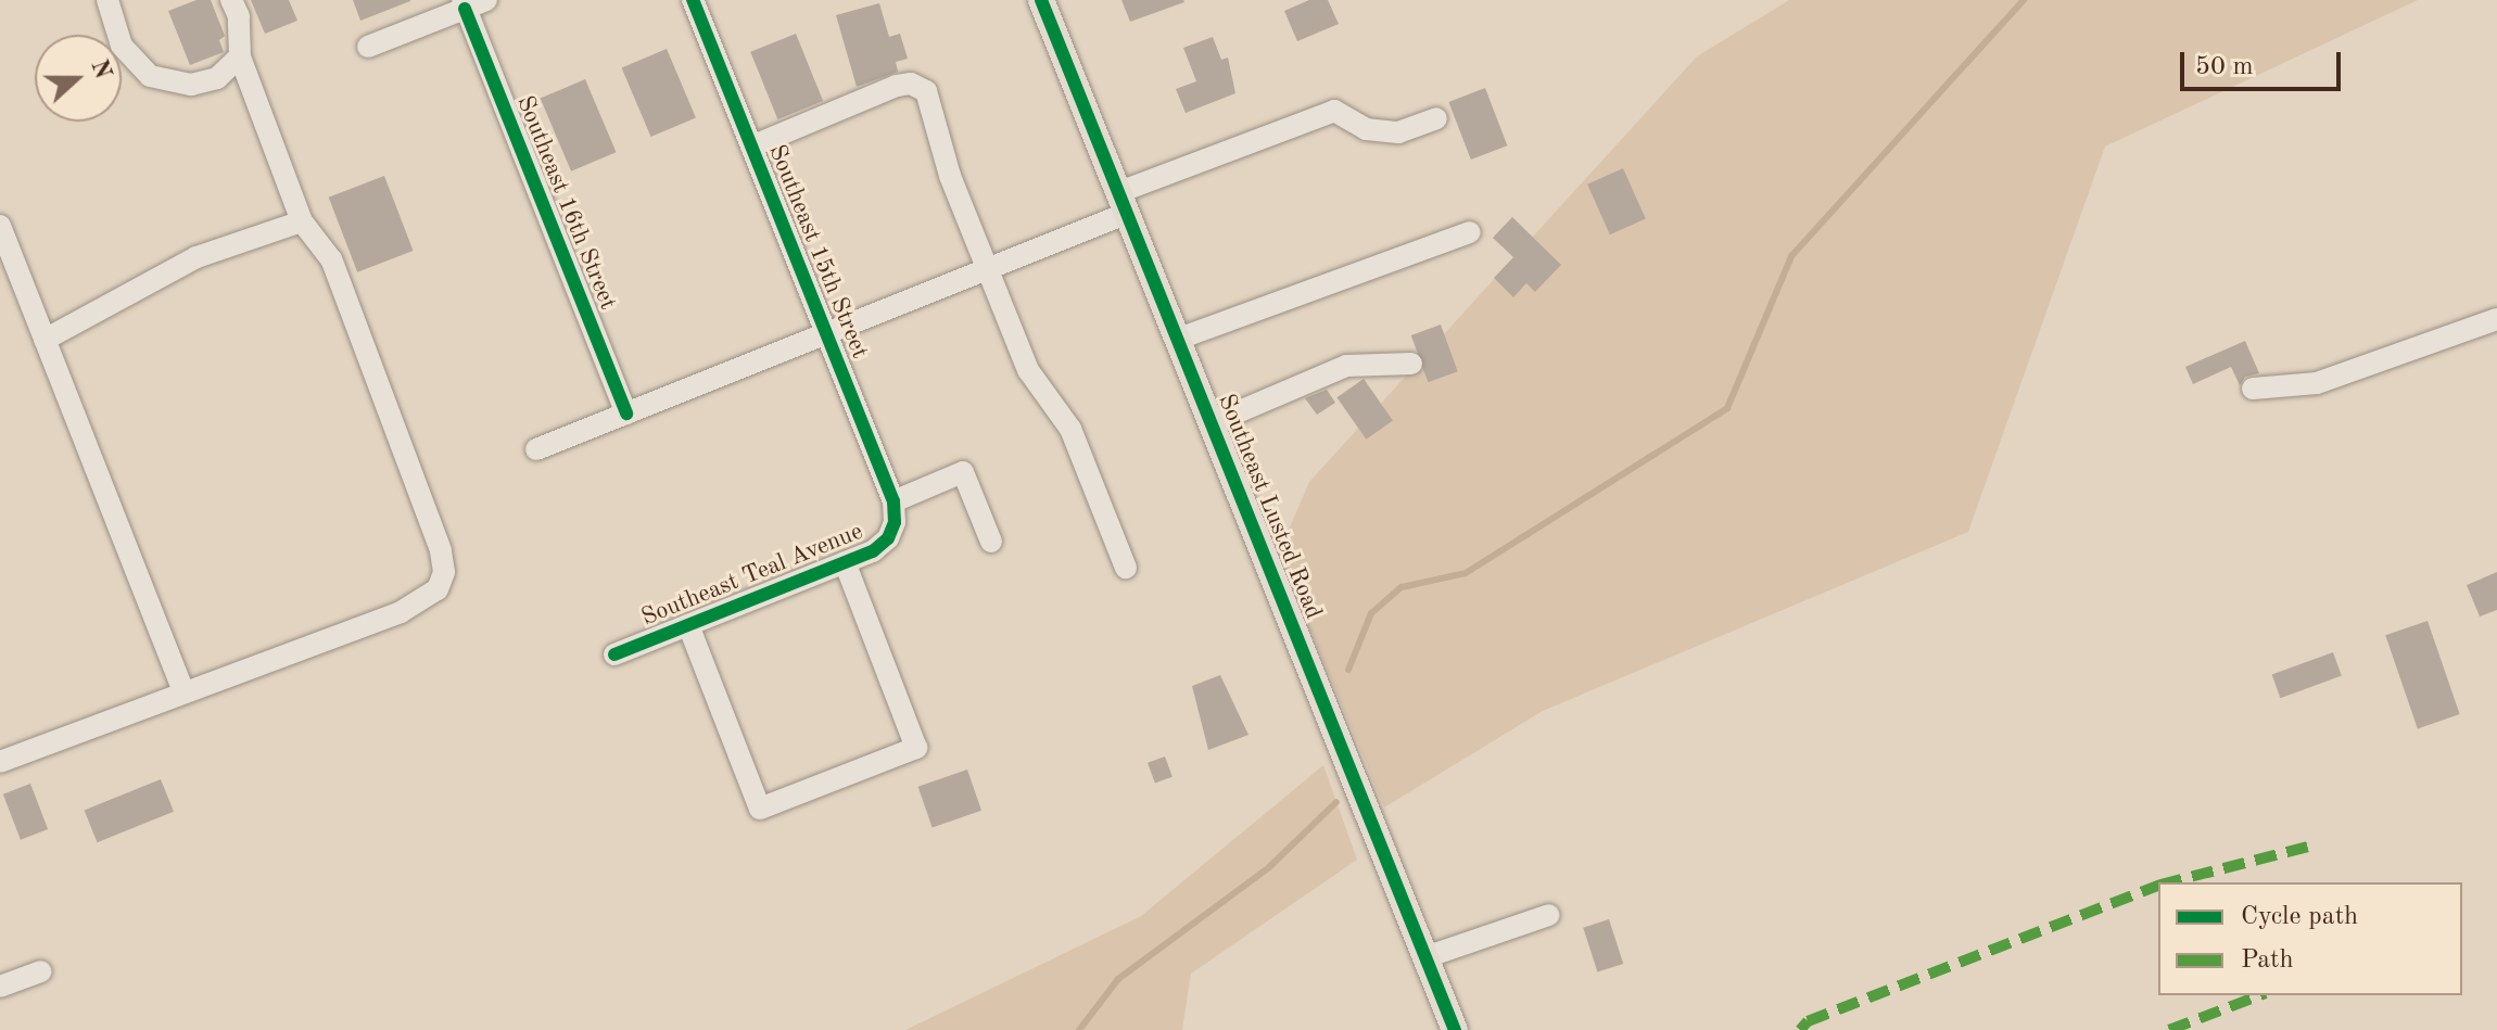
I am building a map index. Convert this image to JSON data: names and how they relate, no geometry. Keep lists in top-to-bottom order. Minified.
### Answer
{"streets":{"main road":["Southeast Lusted Road"],"street":["Southeast 16th Street","Southeast 15th Street","Southeast Teal Avenue"]},"crossings":[["Southeast 15th Street","Southeast Teal Avenue"]],"legend":["Cycle path","Path"],"scale_bar":"50 m","north":"right"}
